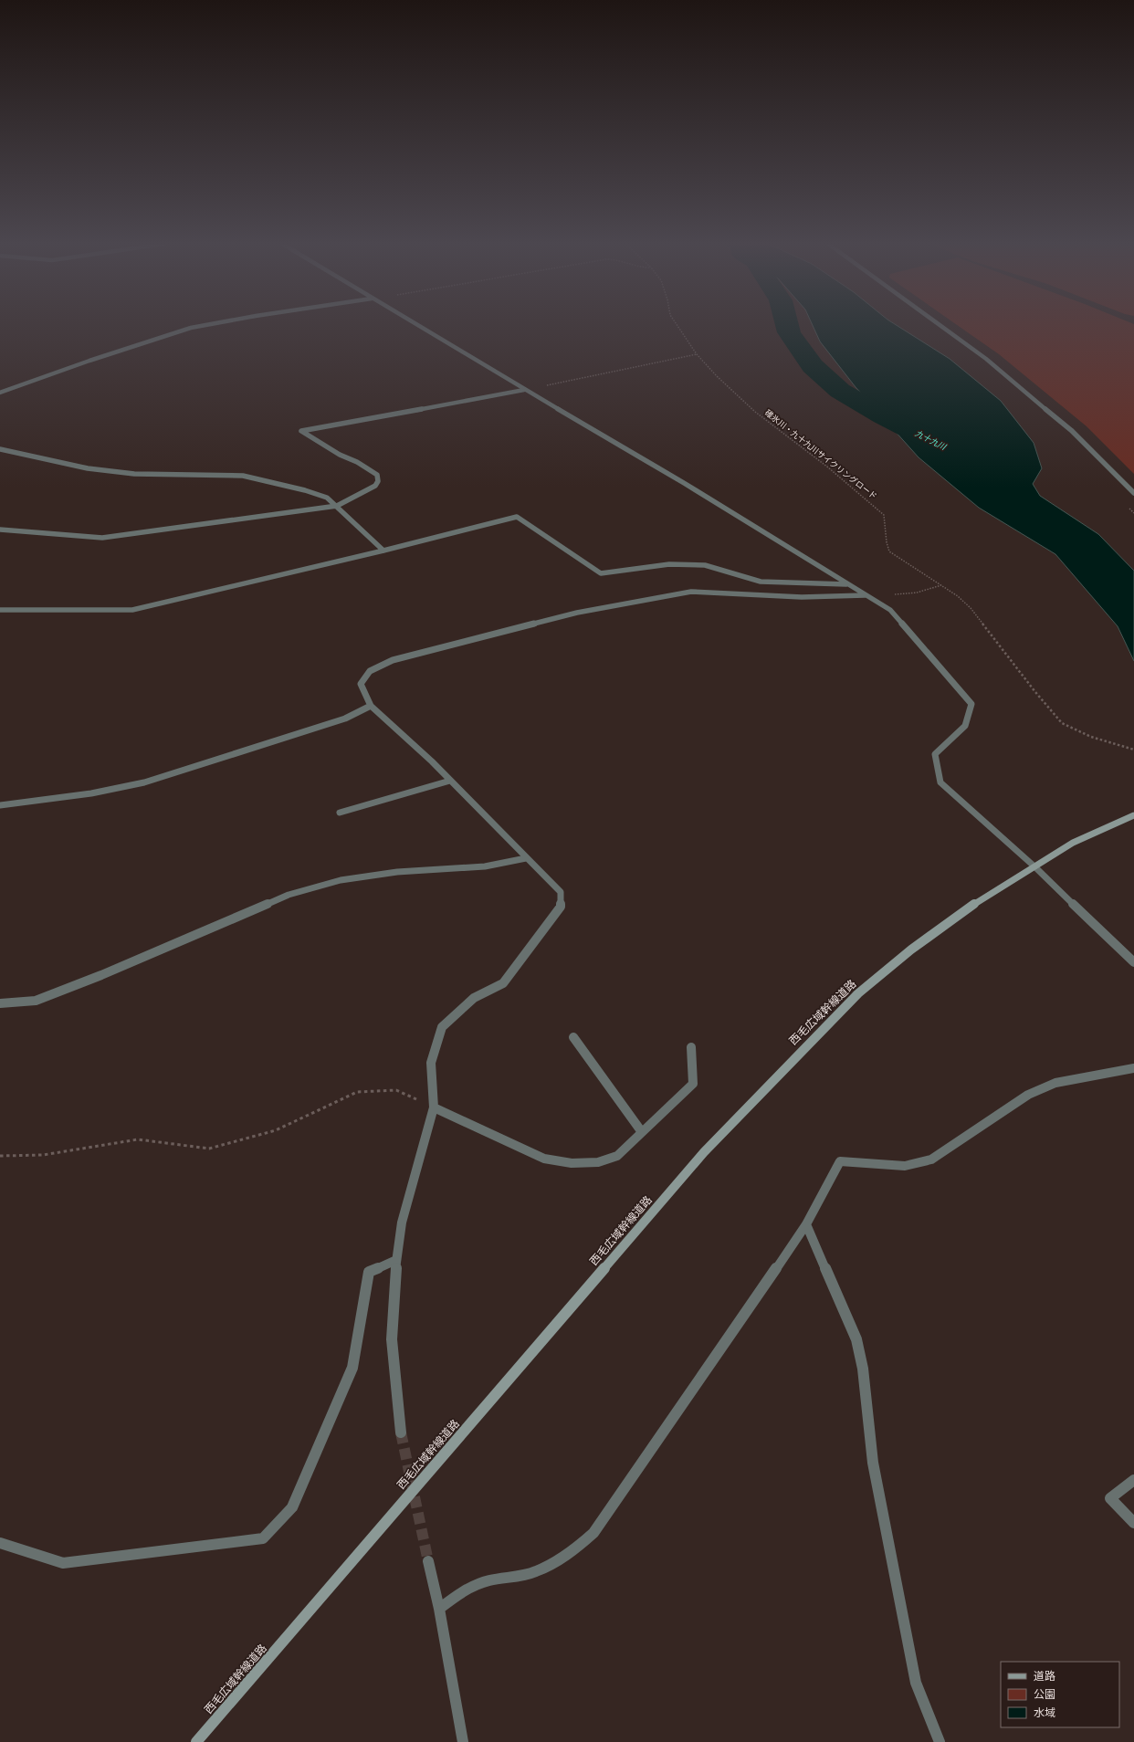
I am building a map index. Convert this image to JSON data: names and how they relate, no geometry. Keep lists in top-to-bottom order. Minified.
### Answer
{"streets":{"main road":["西毛広域幹線道路"],"path":["碓氷川・九十九川サイクリングロード"]},"water":["九十九川"],"legend":["道路","公園","水域"]}
